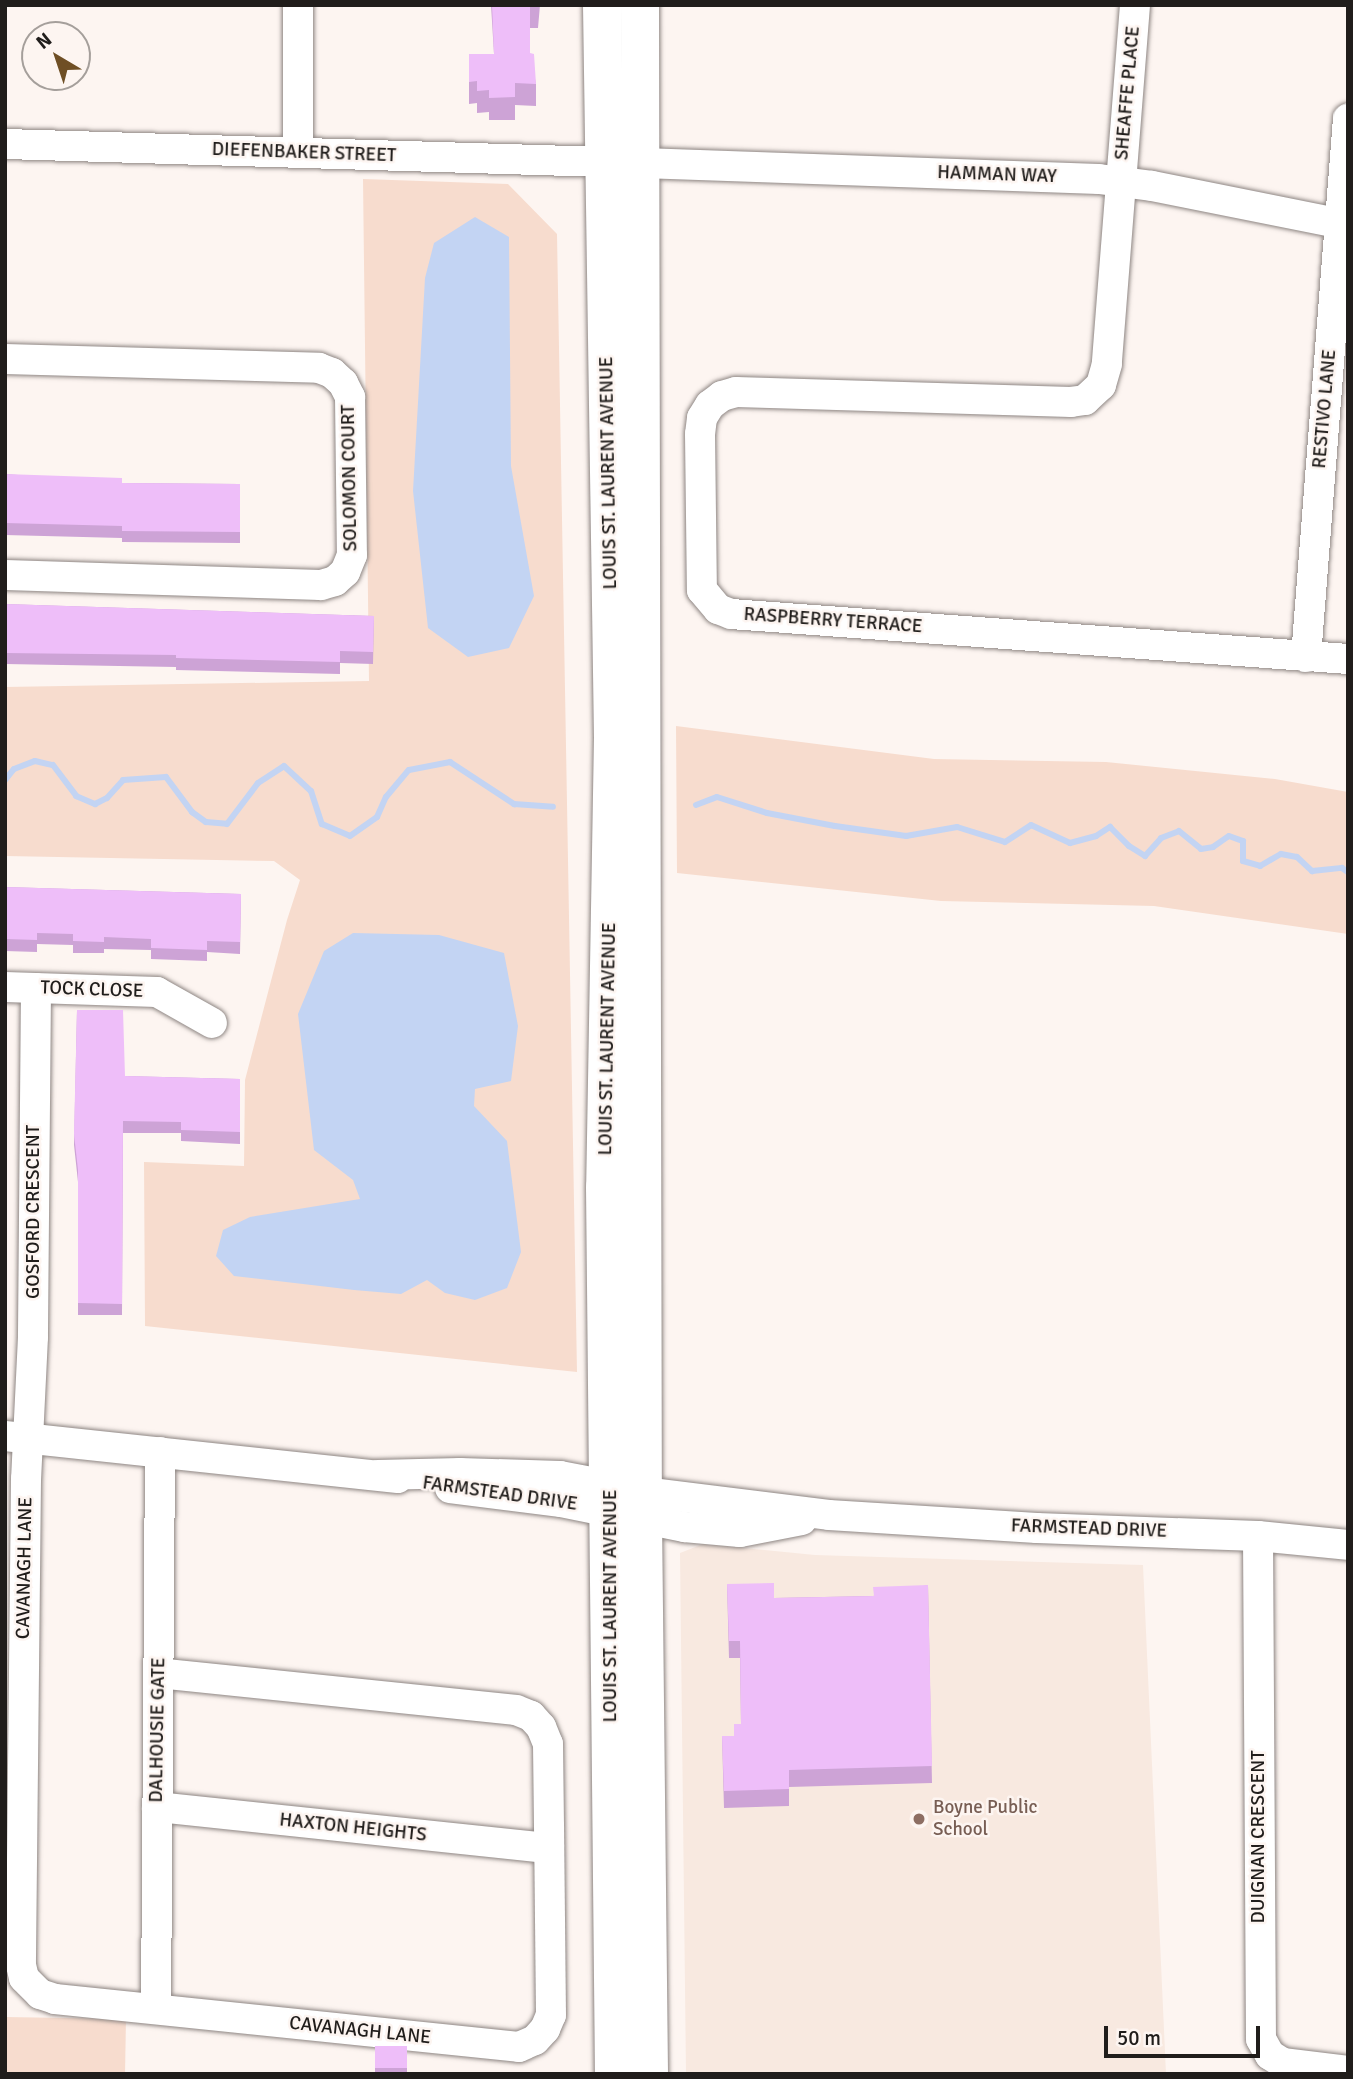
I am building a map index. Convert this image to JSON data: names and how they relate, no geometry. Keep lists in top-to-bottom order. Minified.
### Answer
{"streets":{"main road":["LOUIS ST. LAURENT AVENUE"],"street":["SHEAFFE PLACE","DIEFENBAKER STREET","HAMMAN WAY","RESTIVO LANE","SOLOMON COURT","RASPBERRY TERRACE","TOCK CLOSE","GOSFORD CRESCENT","FARMSTEAD DRIVE","CAVANAGH LANE","DALHOUSIE GATE","HAXTON HEIGHTS","DUIGNAN CRESCENT"]},"crossings":[["SHEAFFE PLACE","HAMMAN WAY"],["SHEAFFE PLACE","RASPBERRY TERRACE"],["DIEFENBAKER STREET","LOUIS ST. LAURENT AVENUE"],["HAMMAN WAY","RESTIVO LANE"],["HAMMAN WAY","LOUIS ST. LAURENT AVENUE"],["HAMMAN WAY","RASPBERRY TERRACE"],["RESTIVO LANE","RASPBERRY TERRACE"],["LOUIS ST. LAURENT AVENUE","FARMSTEAD DRIVE"],["TOCK CLOSE","GOSFORD CRESCENT"],["GOSFORD CRESCENT","FARMSTEAD DRIVE"],["GOSFORD CRESCENT","CAVANAGH LANE"],["FARMSTEAD DRIVE","CAVANAGH LANE"],["FARMSTEAD DRIVE","DALHOUSIE GATE"],["FARMSTEAD DRIVE","DUIGNAN CRESCENT"],["CAVANAGH LANE","DALHOUSIE GATE"],["CAVANAGH LANE","HAXTON HEIGHTS"],["DALHOUSIE GATE","HAXTON HEIGHTS"]],"places":["Boyne Public School"],"scale_bar":"50 m","north":"top left"}
